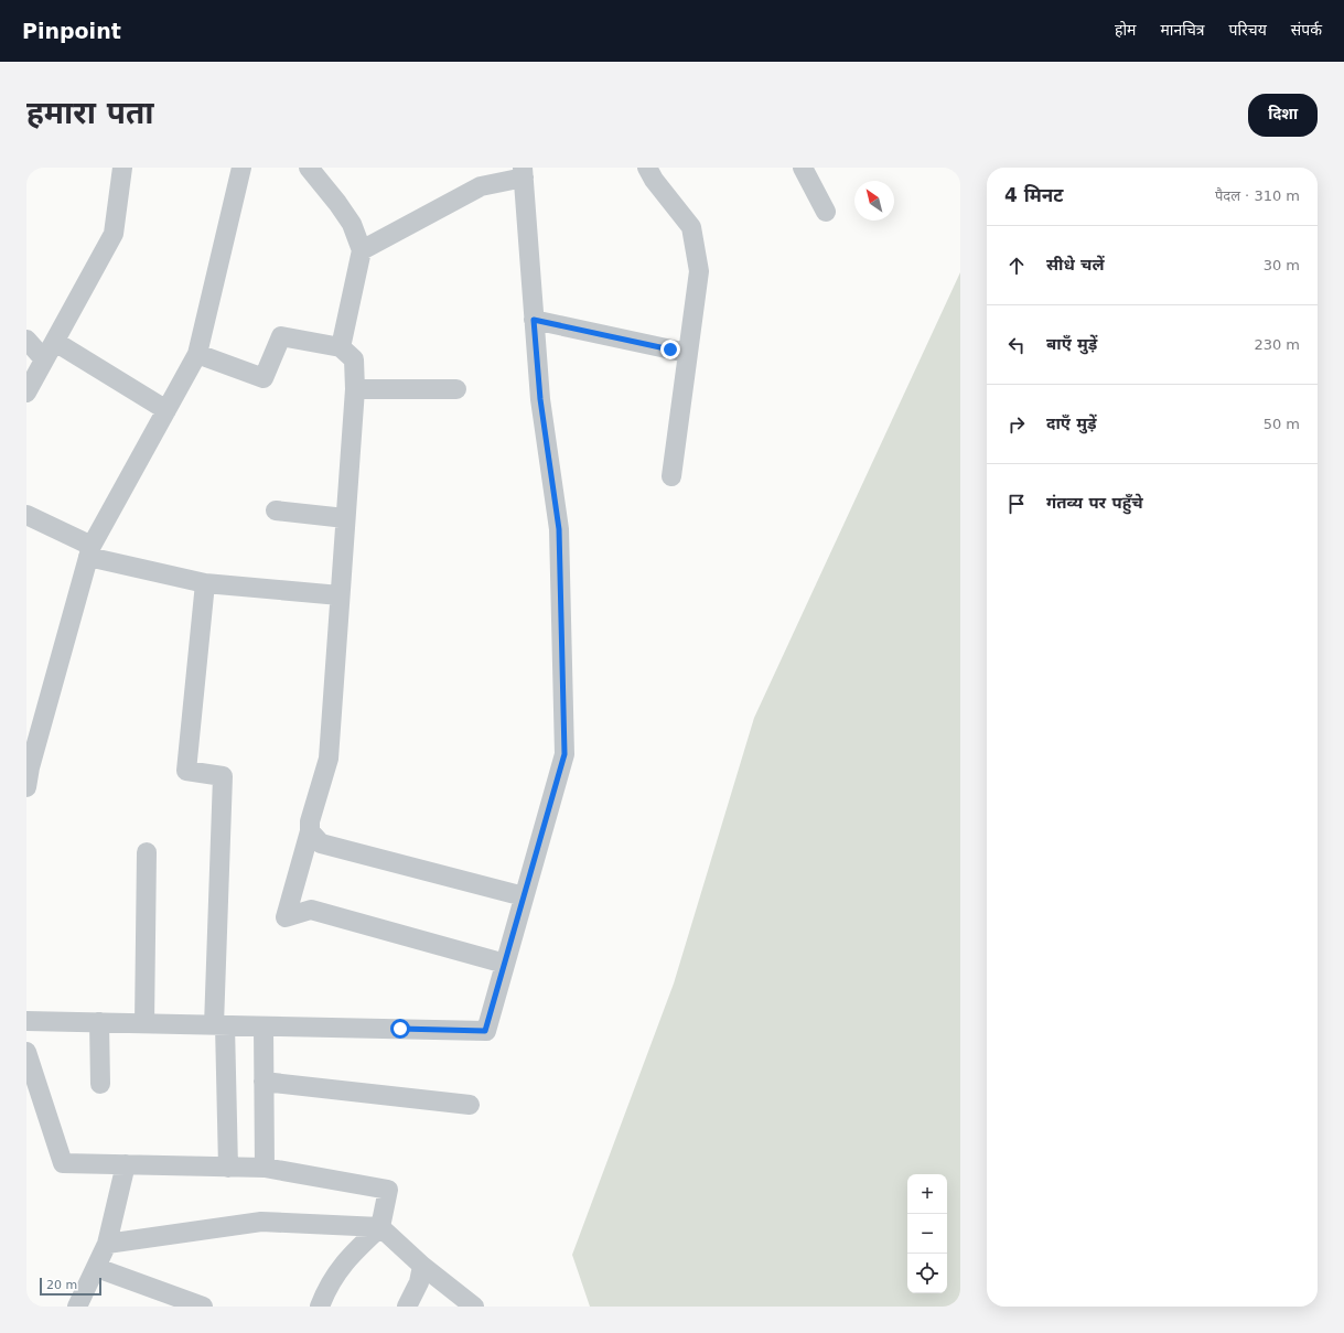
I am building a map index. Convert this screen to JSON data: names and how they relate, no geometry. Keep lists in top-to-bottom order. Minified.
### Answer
{"scale_bar":"20 m","north":"top left","page":{"header":"Pinpoint","nav":["होम","मानचित्र","परिचय","संपर्क"],"buttons":"दिशा","title":"हमारा पता","heading":["4 मिनट","पैदल · 310 m"],"list":[["सीधे चलें","30 m"],["बाएँ मुड़ें","230 m"],["दाएँ मुड़ें","50 m"],"गंतव्य पर पहुँचे"],"map_buttons":["+","−"],"scale":"20 m"}}
